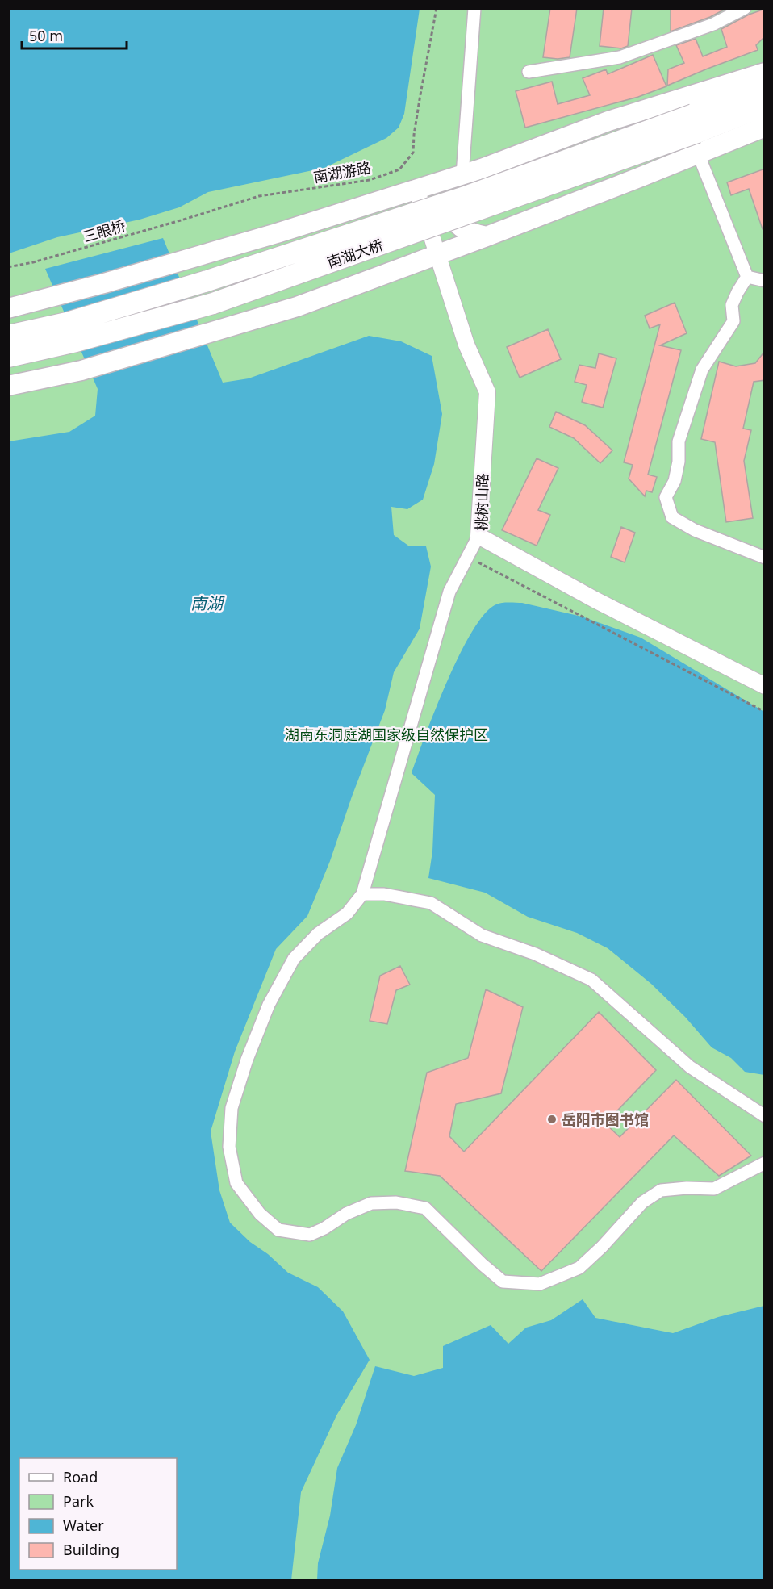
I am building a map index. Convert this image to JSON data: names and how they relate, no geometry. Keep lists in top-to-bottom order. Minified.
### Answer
{"streets":{"highway":["南湖大桥"],"street":["桃树山路"],"path":["南湖游路","三眼桥"]},"crossings":[["南湖游路","三眼桥"]],"water":["南湖"],"parks":["湖南东洞庭湖国家级自然保护区"],"places":["岳阳市图书馆"],"legend":["Road","Park","Water","Building"],"scale_bar":"50 m"}
